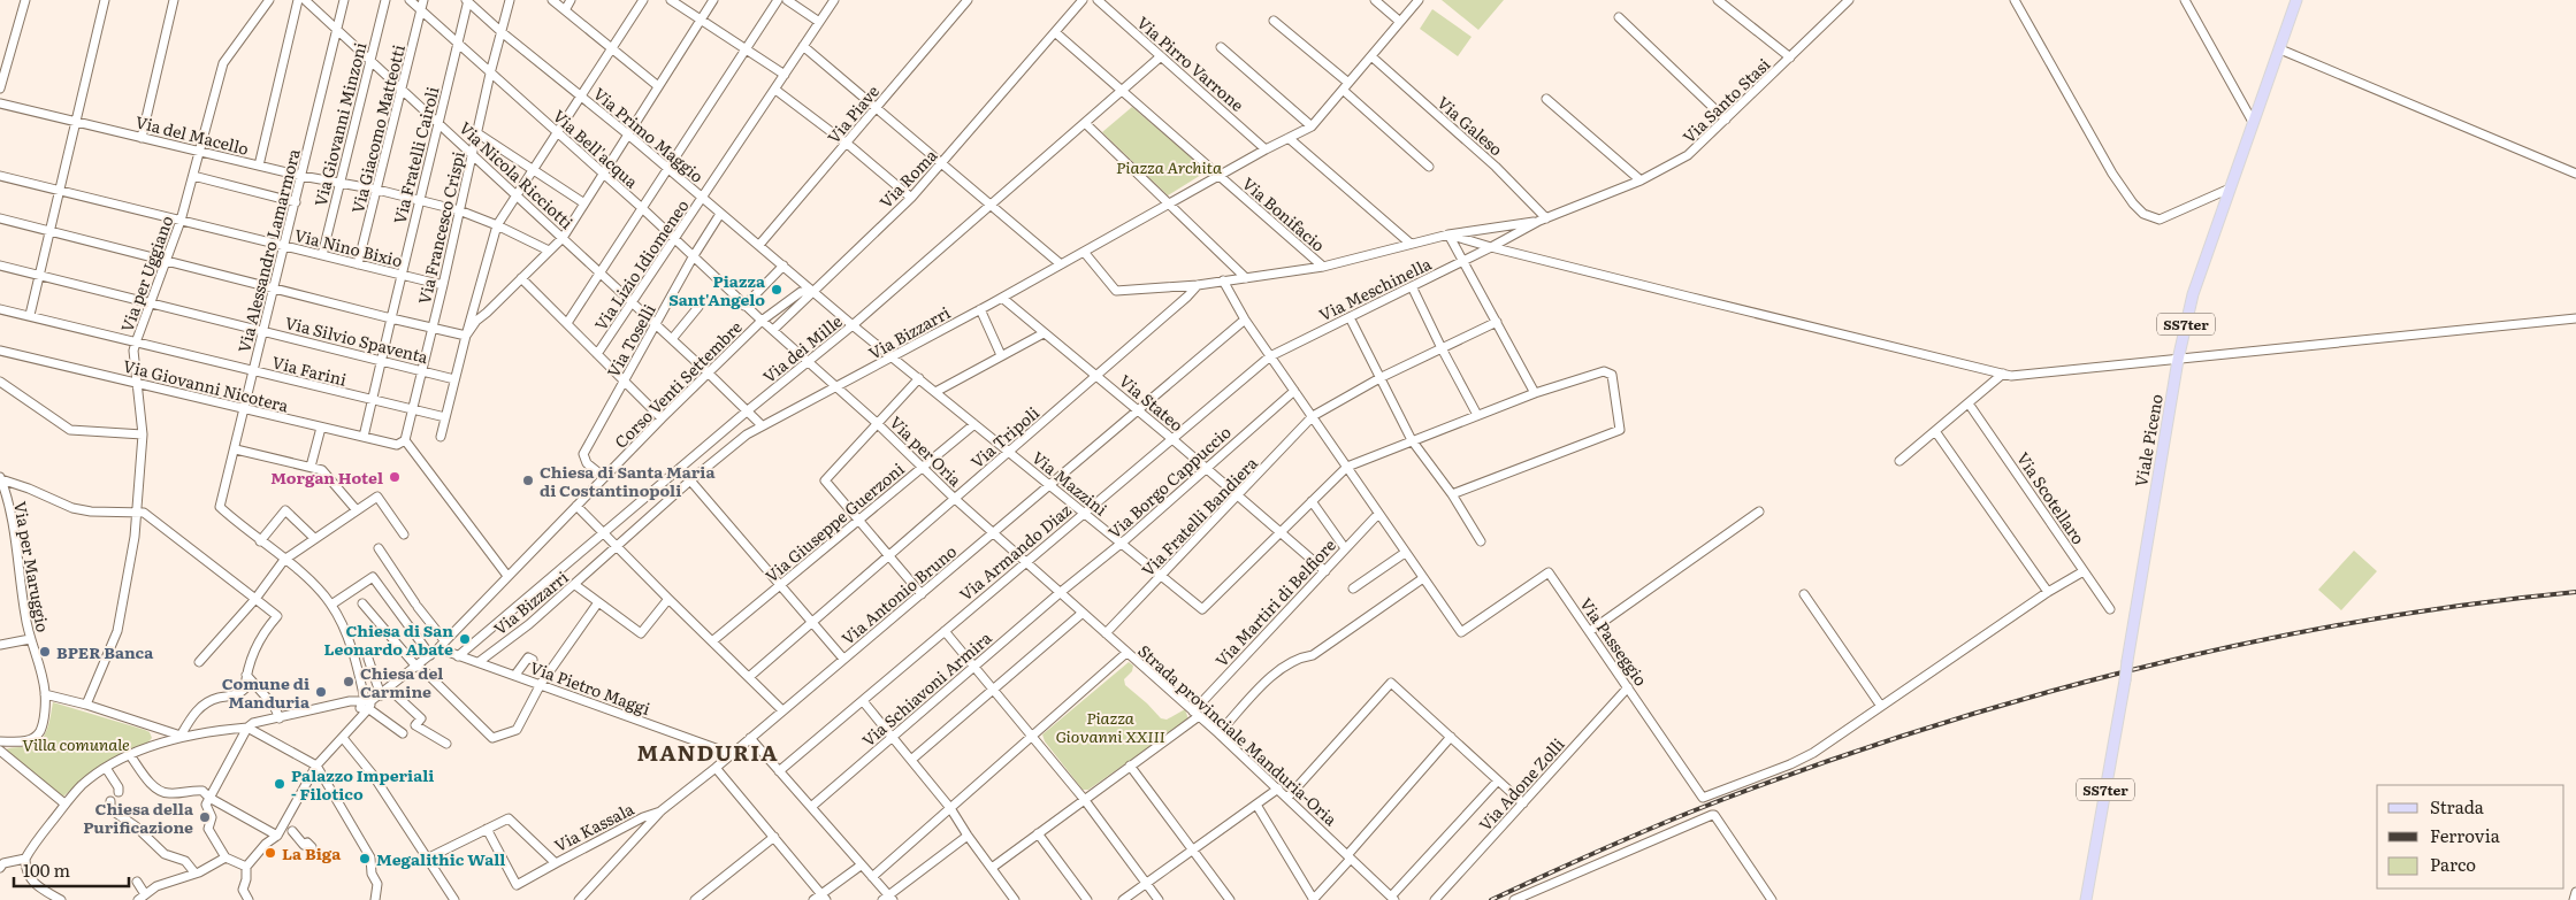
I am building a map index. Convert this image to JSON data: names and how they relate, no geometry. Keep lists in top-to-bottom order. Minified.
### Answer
{"streets":{"main road":["SS7ter","Viale Piceno"],"street":["Via Pirro Varrone","Via Santo Stasi","Via Piave","Via Giovanni Minzoni","Via Galeso","Via Giacomo Matteotti","Via del Macello","Via Primo Maggio","Via Bell'acqua","Via Fratelli Cairoli","Via Nicola Ricciotti","Via Roma","Via Bonifacio","Via Francesco Crispi","Via Nino Bixio","Via Alessandro Lamarmora","Via Lizio Idiomeneo","Via per Uggiano","Via Meschinella","Via Bizzarri","Via Silvio Spaventa","Via Toselli","Via dei Mille","Via Farini","Corso Venti Settembre","Via Giovanni Nicotera","Via Stateo","Via Tripoli","Via per Oria","Via Borgo Cappuccio","Via Mazzini","Via Scotellaro","Via Fratelli Bandiera","Via Giuseppe Guerzoni","Via Armando Diaz","Via per Maruggio","Via Antonio Bruno","Via Martiri di Belfiore","Via Passeggio","Via Pietro Maggi","Via Schiavoni Armira","Strada provinciale Manduria-Oria","Via Adone Zolli","Via Kassala"]},"crossings":[["Via Pirro Varrone","Via Bizzarri"],["Via Pirro Varrone","Via dei Mille"],["Via Santo Stasi","Via Galeso"],["Via Santo Stasi","Via Bonifacio"],["Via Santo Stasi","Via Meschinella"],["Via Santo Stasi","Via Bizzarri"],["Via Santo Stasi","Via Tripoli"],["Via Santo Stasi","Via Passeggio"],["Via Piave","Via Primo Maggio"],["Via Giovanni Minzoni","Via del Macello"],["Via Giovanni Minzoni","Via Nicola Ricciotti"],["Via Giovanni Minzoni","Via Nino Bixio"],["Via Galeso","Via Bizzarri"],["Via Giacomo Matteotti","Via del Macello"],["Via Giacomo Matteotti","Via Bell'acqua"],["Via Giacomo Matteotti","Via Nicola Ricciotti"],["Via Giacomo Matteotti","Via Nino Bixio"],["Via del Macello","Via Fratelli Cairoli"],["Via del Macello","Via Francesco Crispi"],["Via del Macello","Via Alessandro Lamarmora"],["Via del Macello","Via per Uggiano"],["Via Primo Maggio","Via Fratelli Cairoli"],["Via Primo Maggio","Via Roma"],["Via Primo Maggio","Via Francesco Crispi"],["Via Primo Maggio","Via Lizio Idiomeneo"],["Via Primo Maggio","Via Toselli"],["Via Primo Maggio","Via Mazzini"],["Via Bell'acqua","Via Fratelli Cairoli"],["Via Bell'acqua","Via Roma"],["Via Bell'acqua","Via Francesco Crispi"],["Via Bell'acqua","Via Lizio Idiomeneo"],["Via Bell'acqua","Via Toselli"],["Via Bell'acqua","Corso Venti Settembre"],["Via Fratelli Cairoli","Via Nicola Ricciotti"],["Via Fratelli Cairoli","Via Nino Bixio"],["Via Fratelli Cairoli","Via Silvio Spaventa"],["Via Fratelli Cairoli","Via Farini"],["Via Fratelli Cairoli","Via Giovanni Nicotera"],["Via Nicola Ricciotti","Via Francesco Crispi"],["Via Nicola Ricciotti","Via Alessandro Lamarmora"],["Via Nicola Ricciotti","Via Lizio Idiomeneo"],["Via Nicola Ricciotti","Via Bizzarri"],["Via Nicola Ricciotti","Via Toselli"],["Via Nicola Ricciotti","Via dei Mille"],["Via Nicola Ricciotti","Corso Venti Settembre"],["Via Roma","Corso Venti Settembre"],["Via Roma","Via Mazzini"],["Via Bonifacio","Via Bizzarri"],["Via Bonifacio","Via dei Mille"],["Via Francesco Crispi","Via Nino Bixio"],["Via Francesco Crispi","Via Silvio Spaventa"],["Via Nino Bixio","Via Alessandro Lamarmora"],["Via Nino Bixio","Via per Uggiano"],["Via Alessandro Lamarmora","Via Silvio Spaventa"],["Via Alessandro Lamarmora","Via Farini"],["Via Alessandro Lamarmora","Via Giovanni Nicotera"],["Via per Uggiano","Via Silvio Spaventa"],["Via per Uggiano","Via Farini"],["Via per Uggiano","Via Giovanni Nicotera"],["Via Meschinella","Via Armando Diaz"],["Via Meschinella","Via Passeggio"],["Via Bizzarri","Via Stateo"],["Via Bizzarri","Via per Oria"],["Via Bizzarri","Via Mazzini"],["Via Bizzarri","Via Pietro Maggi"],["Via Toselli","Corso Venti Settembre"],["Via dei Mille","Via per Oria"],["Via dei Mille","Via Mazzini"],["Via dei Mille","Via Pietro Maggi"],["Corso Venti Settembre","Via Pietro Maggi"],["Via Stateo","Via Tripoli"],["Via Stateo","Via Borgo Cappuccio"],["Via Stateo","Via Mazzini"],["Via Stateo","Via Fratelli Bandiera"],["Via Stateo","Via Armando Diaz"],["Via Stateo","Via Antonio Bruno"],["Via Stateo","Via Martiri di Belfiore"],["Via Tripoli","Via per Oria"],["Via Tripoli","Via Mazzini"],["Via per Oria","Via Borgo Cappuccio"],["Via per Oria","Via Giuseppe Guerzoni"],["Via per Oria","Via Armando Diaz"],["Via per Oria","Via Antonio Bruno"],["Via per Oria","Via Schiavoni Armira"],["Via per Oria","Strada provinciale Manduria-Oria"],["Via Borgo Cappuccio","Via Mazzini"],["Via Borgo Cappuccio","Via Passeggio"],["Via Borgo Cappuccio","Via Schiavoni Armira"],["Via Borgo Cappuccio","Strada provinciale Manduria-Oria"],["Via Mazzini","Via Fratelli Bandiera"],["Via Mazzini","Via Giuseppe Guerzoni"],["Via Mazzini","Via Armando Diaz"],["Via Mazzini","Via Antonio Bruno"],["Via Scotellaro","Via Passeggio"],["Via Fratelli Bandiera","Via Passeggio"],["Via Fratelli Bandiera","Strada provinciale Manduria-Oria"],["Via Armando Diaz","Via Passeggio"],["Via Antonio Bruno","Via Passeggio"],["Via Antonio Bruno","Via Pietro Maggi"],["Via Antonio Bruno","Via Kassala"],["Via Martiri di Belfiore","Via Passeggio"],["Via Martiri di Belfiore","Strada provinciale Manduria-Oria"],["Via Passeggio","Via Adone Zolli"],["Via Schiavoni Armira","Strada provinciale Manduria-Oria"]],"districts":["MANDURIA"],"parks":["Piazza Archita","Piazza Giovanni XXIII","Villa comunale"],"places":["Piazza Sant'Angelo","Morgan Hotel","Chiesa di Santa Maria di Costantinopoli","Chiesa di San Leonardo Abate","BPER Banca","Chiesa del Carmine","Comune di Manduria","Palazzo Imperiali - Filotico","Chiesa della Purificazione","La Biga","Megalithic Wall"],"legend":["Strada","Ferrovia","Parco"],"scale_bar":"100 m"}
